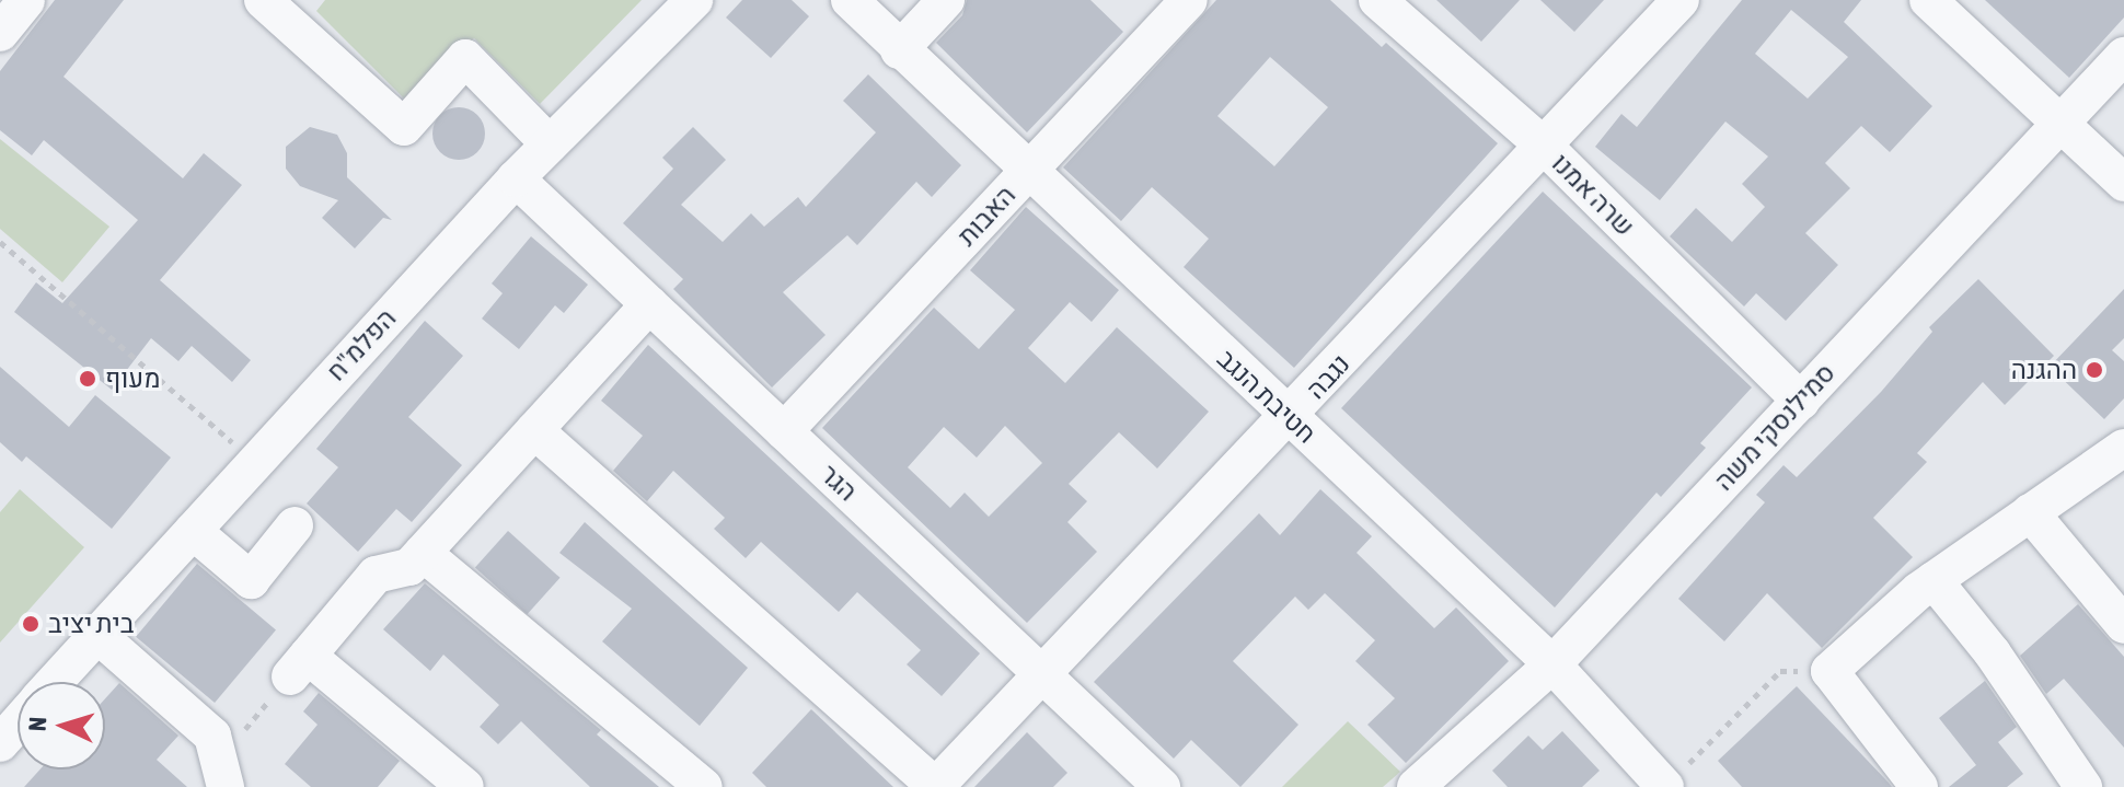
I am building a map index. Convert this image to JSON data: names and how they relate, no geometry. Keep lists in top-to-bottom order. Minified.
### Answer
{"streets":{"street":["שרה אמנו","האבות","הפלמ\"ח","נגבה","חטיבת הנגב","סמילנסקי משה","הגר"]},"crossings":[["שרה אמנו","נגבה"],["שרה אמנו","סמילנסקי משה"],["האבות","חטיבת הנגב"],["האבות","הגר"],["הפלמ\"ח","הגר"],["נגבה","חטיבת הנגב"],["נגבה","הגר"],["חטיבת הנגב","סמילנסקי משה"]],"places":["ההגנה","מעוף","בית יציב"],"north":"left"}
